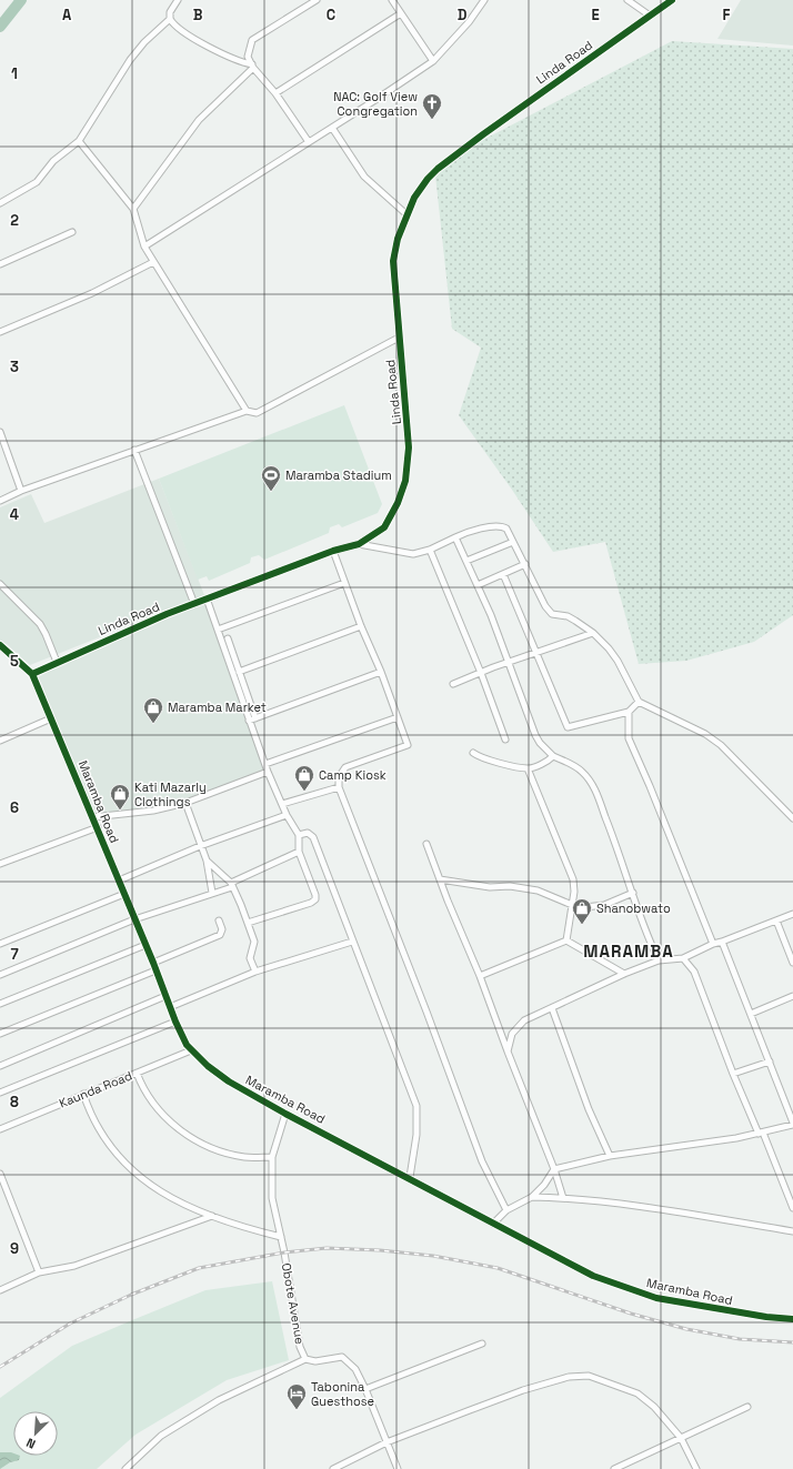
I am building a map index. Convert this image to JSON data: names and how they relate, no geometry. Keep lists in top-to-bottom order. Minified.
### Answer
{"streets":{"street":["Linda Road","Maramba Road","Kaunda Road","Obote Avenue"]},"crossings":[["Linda Road","Maramba Road"],["Maramba Road","Kaunda Road"],["Maramba Road","Obote Avenue"]],"districts":["MARAMBA"],"places":{"church":["NAC: Golf View Congregation"],"sports":["Maramba Stadium"],"shop":["Maramba Market","Camp Kiosk","Kati Mazarly Clothings","Shanobwato"],"hotel":["Tabonina Guesthose"]},"north":"bottom left","grid":{"columns":["A","B","C","D","E","F"],"rows":["1","2","3","4","5","6","7","8","9"]}}
